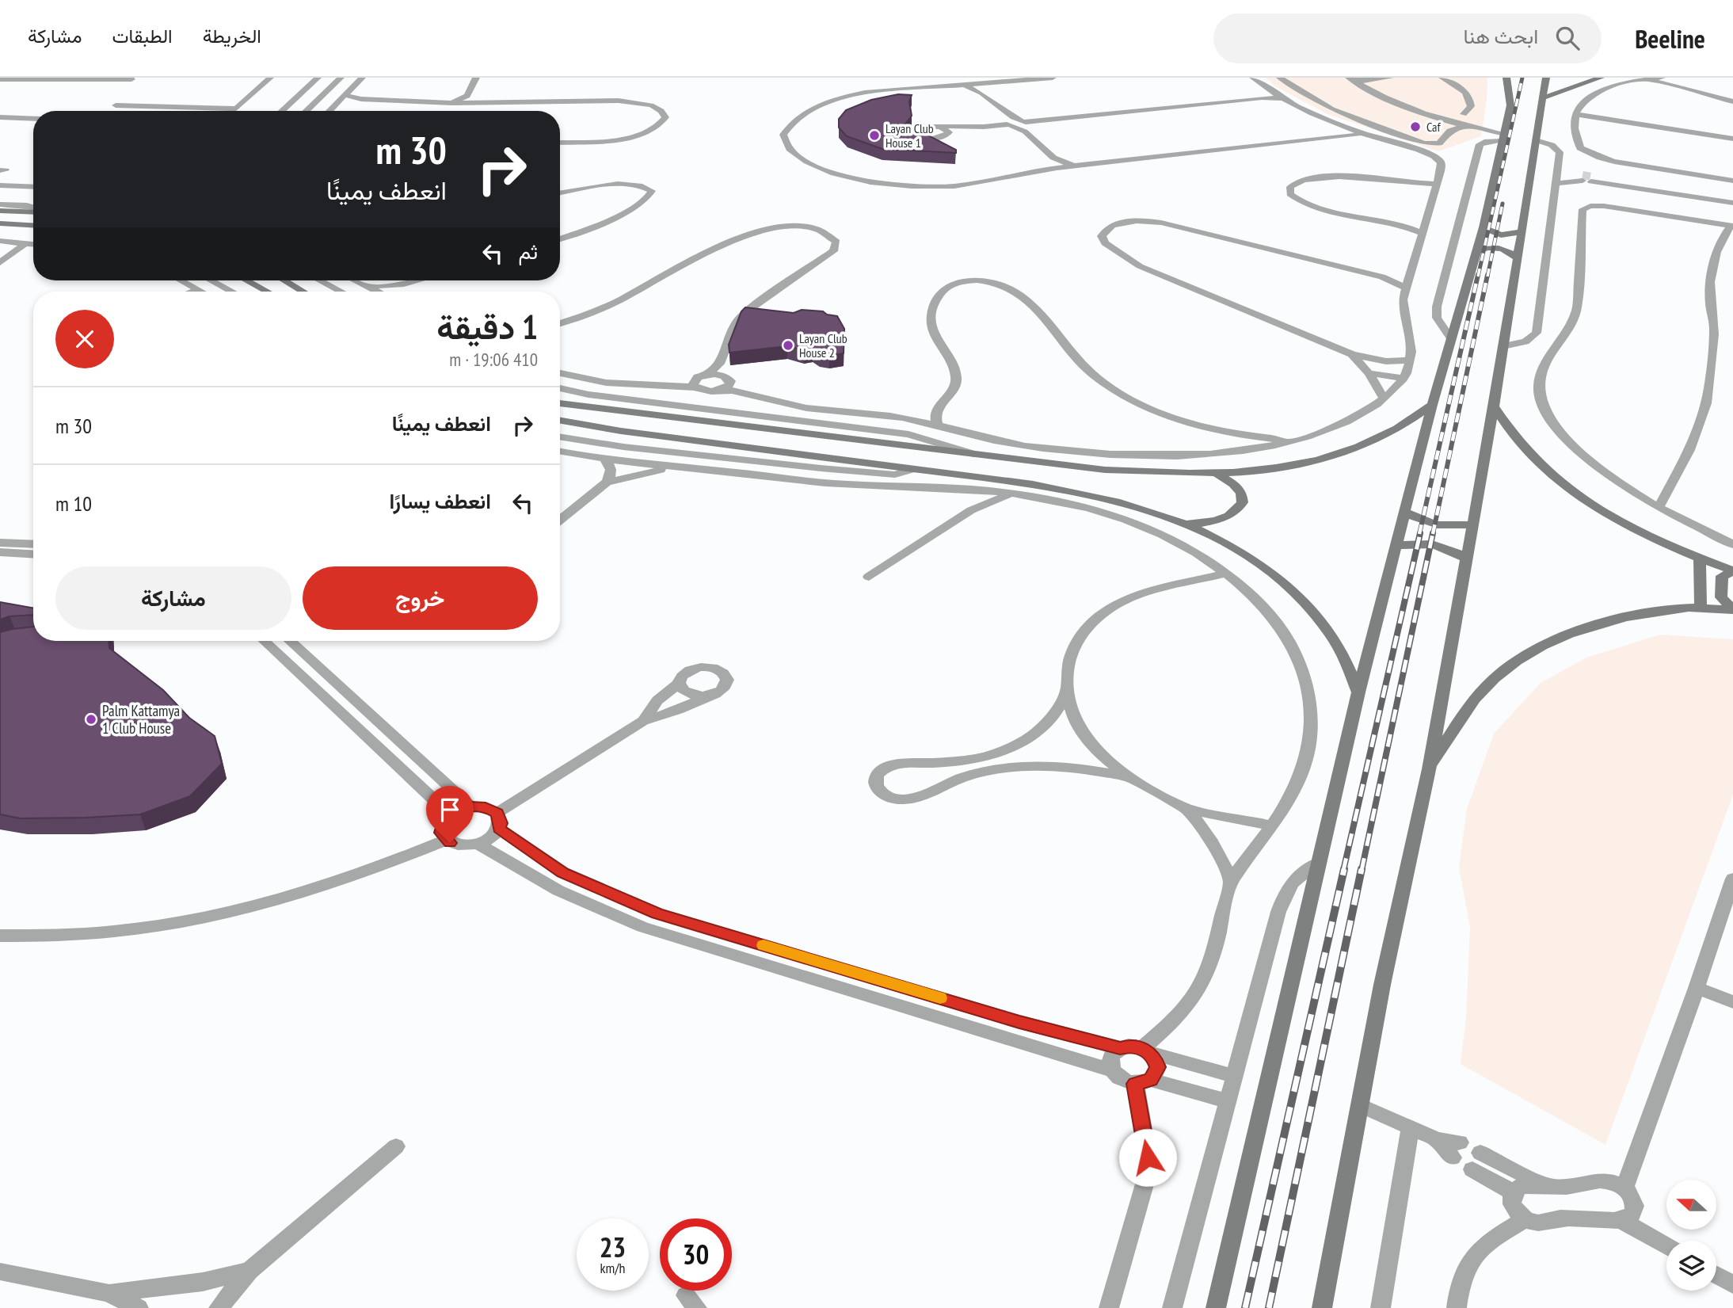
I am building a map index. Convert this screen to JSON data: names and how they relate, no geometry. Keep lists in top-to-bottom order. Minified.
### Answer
{"places":["Caf","Layan Club House 1","Layan Club House 2","Palm Kattamya 1 Club House"],"north":"left","page":{"header":"Beeline","search":"ابحث هنا","nav":["الخريطة","الطبقات","مشاركة"],"turn":["30 m","انعطف يمينًا"],"then":"ثم","heading":["1 دقيقة","410 m · 19:06"],"list":[{"name":"انعطف يمينًا","value":"30 m"},{"name":"انعطف يسارًا","value":"10 m"}],"buttons":["خروج","مشاركة"],"speed":"23 km/h","limit":"30"}}
